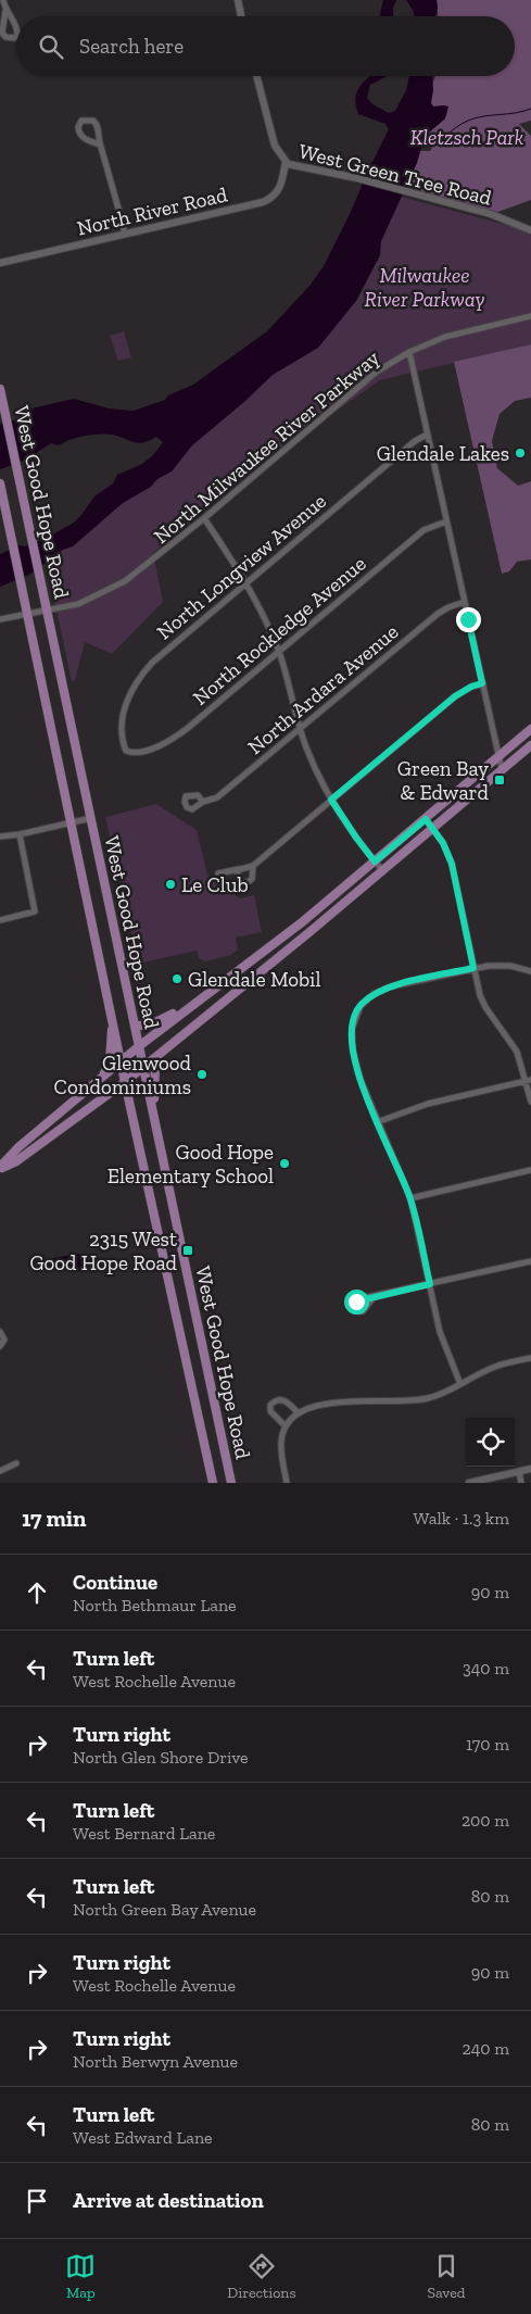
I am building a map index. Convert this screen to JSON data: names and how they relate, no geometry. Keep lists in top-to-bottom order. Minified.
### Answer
{"streets":{"main road":["West Good Hope Road"],"street":["West Green Tree Road","North River Road","North Milwaukee River Parkway","North Longview Avenue","North Rockledge Avenue","North Ardara Avenue"]},"crossings":[["West Green Tree Road","North River Road"],["North Milwaukee River Parkway","West Good Hope Road"],["North Longview Avenue","North Rockledge Avenue"]],"parks":["Kletzsch Park","Milwaukee River Parkway"],"places":{"other":["Glendale Lakes","Le Club","Glendale Mobil","Glenwood Condominiums","Good Hope Elementary School"],"transit":["Green Bay & Edward","2315 West Good Hope Road"]},"page":{"search":"Search here","heading":["17 min","Walk · 1.3 km"],"list":[["Continue","North Bethmaur Lane","90 m"],["Turn left","West Rochelle Avenue","340 m"],["Turn right","North Glen Shore Drive","170 m"],["Turn left","West Bernard Lane","200 m"],["Turn left","North Green Bay Avenue","80 m"],["Turn right","West Rochelle Avenue","90 m"],["Turn right","North Berwyn Avenue","240 m"],["Turn left","West Edward Lane","80 m"],"Arrive at destination"],"nav":["Map","Directions","Saved"]}}
